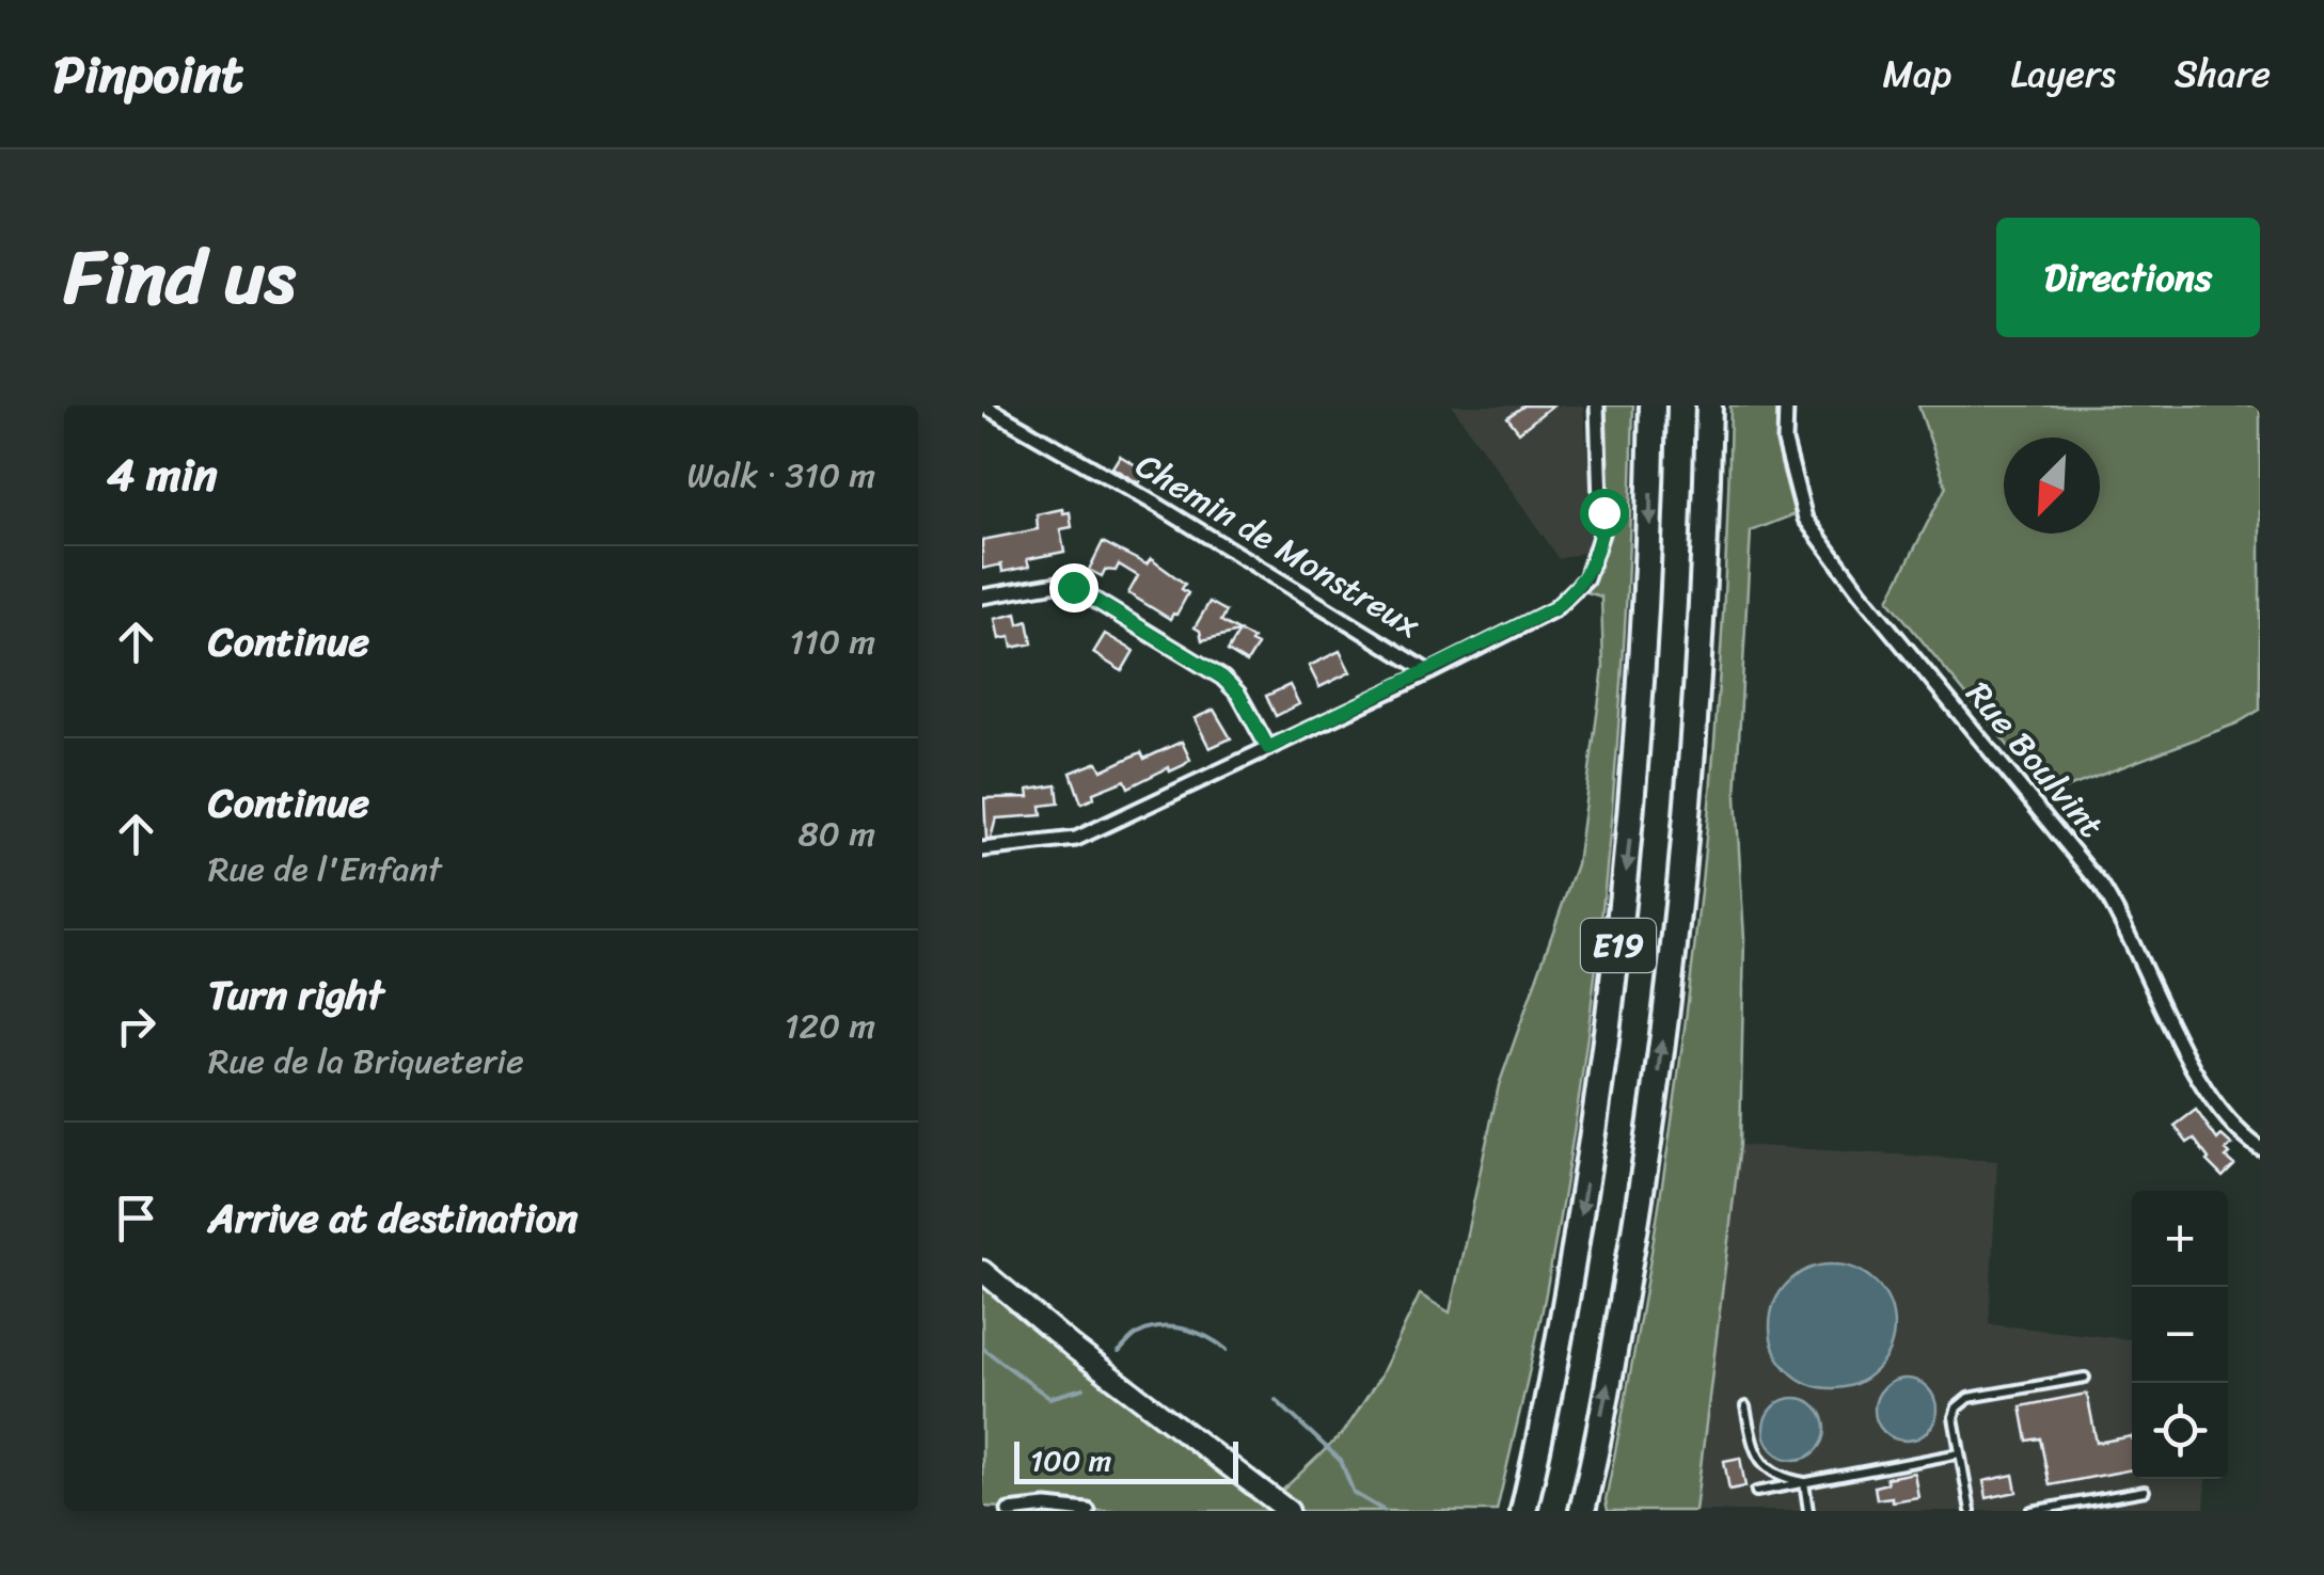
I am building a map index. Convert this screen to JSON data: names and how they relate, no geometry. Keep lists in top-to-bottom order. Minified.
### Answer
{"streets":{"highway":["E19"],"street":["Chemin de Monstreux","Rue Boulvint"]},"scale_bar":"100 m","north":"bottom left","page":{"header":"Pinpoint","nav":["Map","Layers","Share"],"title":"Find us","buttons":"Directions","heading":["4 min","Walk · 310 m"],"list":[["Continue","110 m"],["Continue","Rue de l'Enfant","80 m"],["Turn right","Rue de la Briqueterie","120 m"],"Arrive at destination"],"map_buttons":["+","−"],"scale":"100 m"}}
